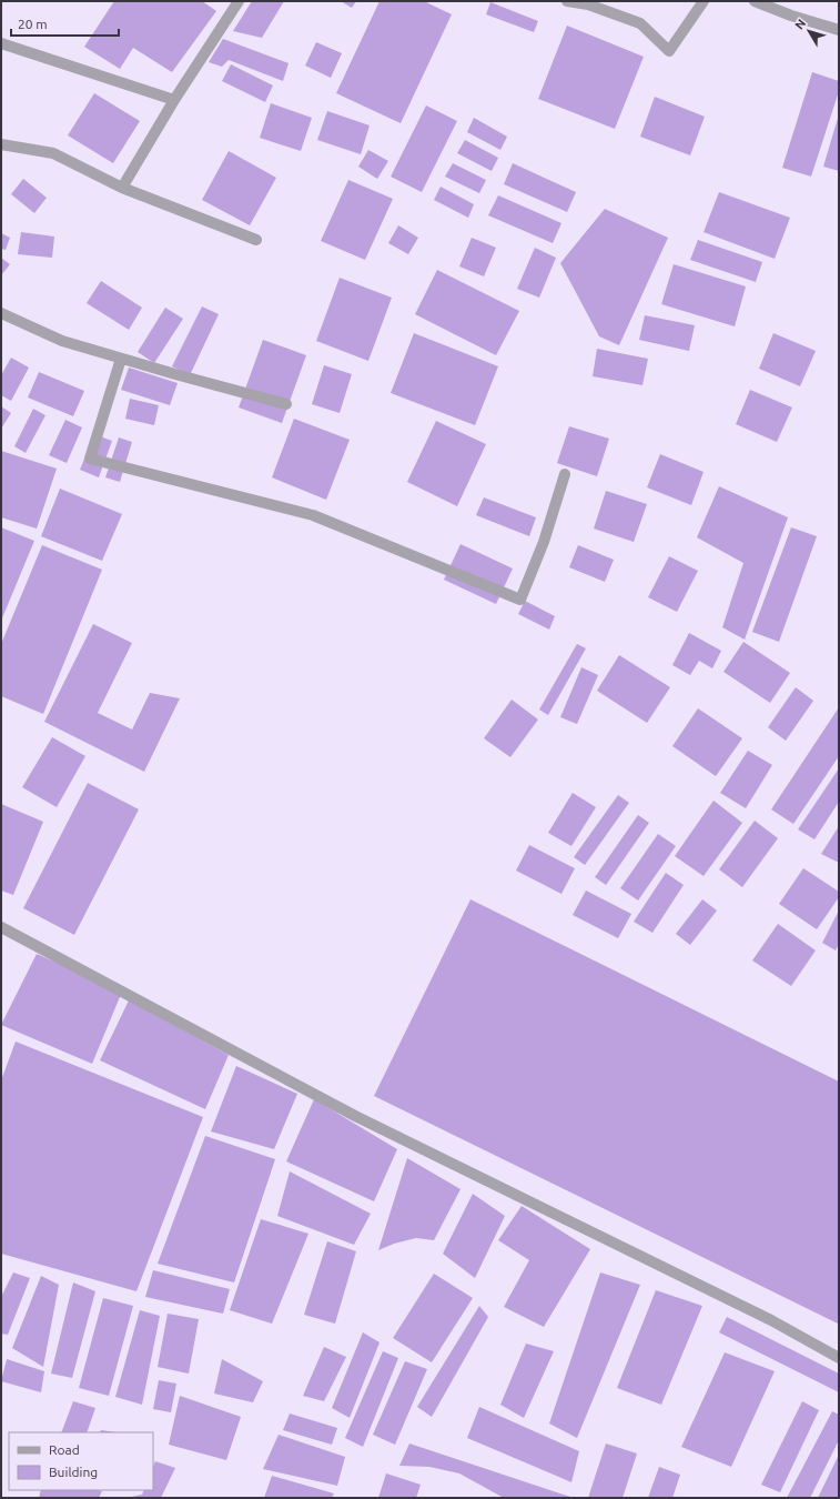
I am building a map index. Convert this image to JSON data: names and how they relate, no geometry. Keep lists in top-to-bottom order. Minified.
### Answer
{"legend":["Road","Building"],"scale_bar":"20 m","north":"top left"}
